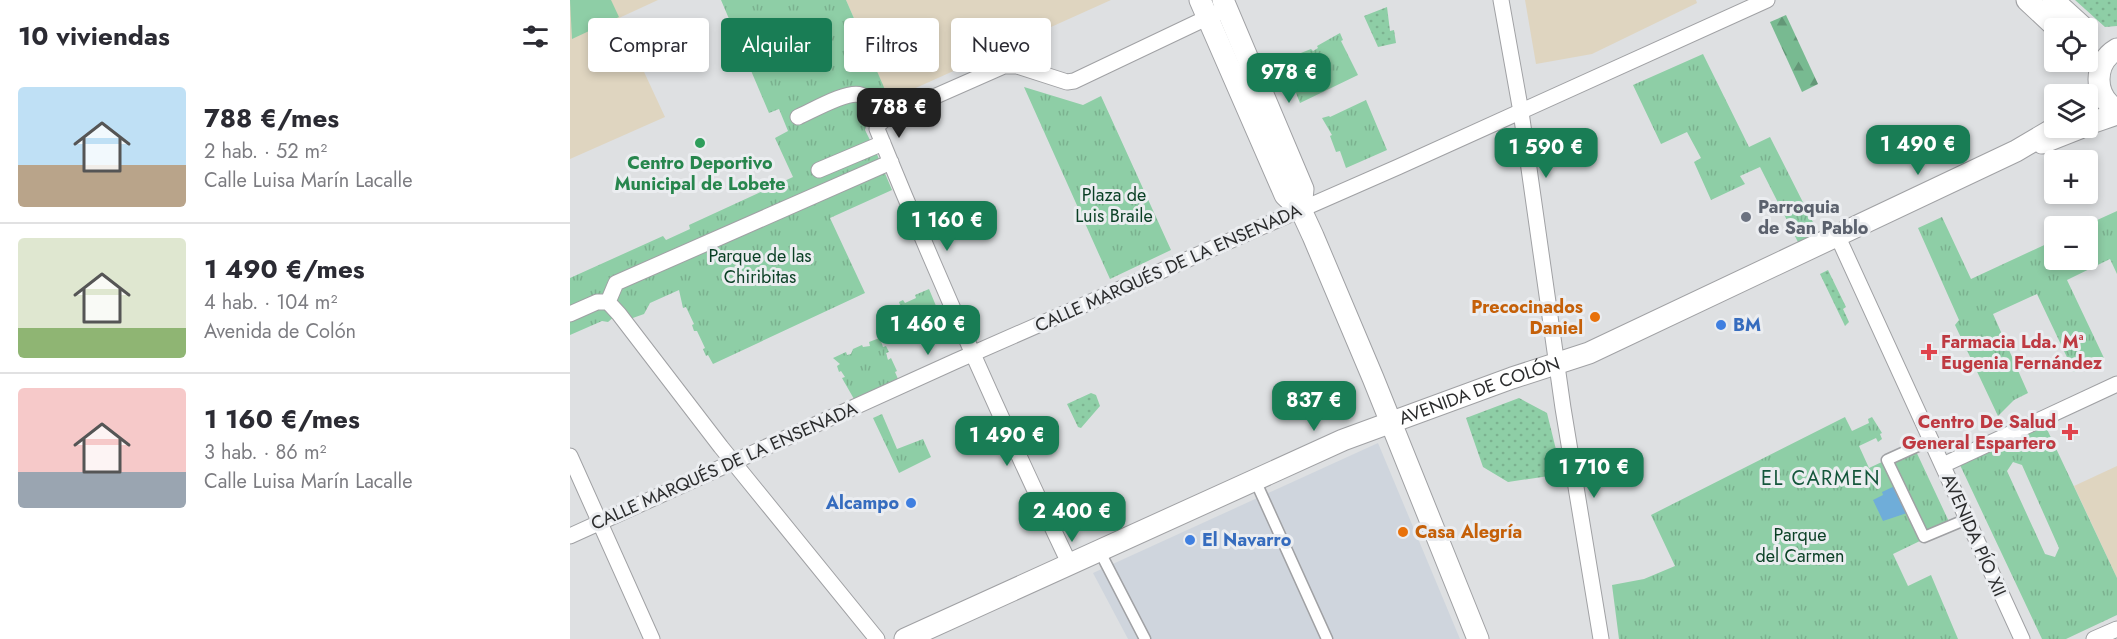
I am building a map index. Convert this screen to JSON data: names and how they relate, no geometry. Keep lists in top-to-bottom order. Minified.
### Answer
{"streets":{"main road":["AVENIDA DE COLÓN"],"street":["CALLE MARQUÉS DE LA ENSENADA","AVENIDA PÍO XII"]},"crossings":[["AVENIDA DE COLÓN","AVENIDA PÍO XII"]],"districts":["EL CARMEN"],"parks":["Plaza de Luis Braile","Parque de las Chiribitas","Parque del Carmen"],"places":{"other":["Centro Deportivo Municipal de Lobete","Parroquia de San Pablo","Precocinados Daniel","BM","Alcampo","Casa Alegría","El Navarro"],"health":["Farmacia Lda. Mª Eugenia Fernández","Centro De Salud General Espartero"]},"page":{"heading":"10 viviendas","map_buttons":["+","−"],"chip":["Comprar","Alquilar","Filtros","Nuevo"],"price":["978 €","788 €","1 490 €","1 590 €","1 160 €","1 460 €","837 €","1 490 €","1 710 €","2 400 €"],"list":[{"name":"788 €/mes","note":"2 hab. · 52 m² · Calle Luisa Marín Lacalle"},{"name":"1 490 €/mes","note":"4 hab. · 104 m² · Avenida de Colón"},{"name":"1 160 €/mes","note":"3 hab. · 86 m² · Calle Luisa Marín Lacalle"}]}}
